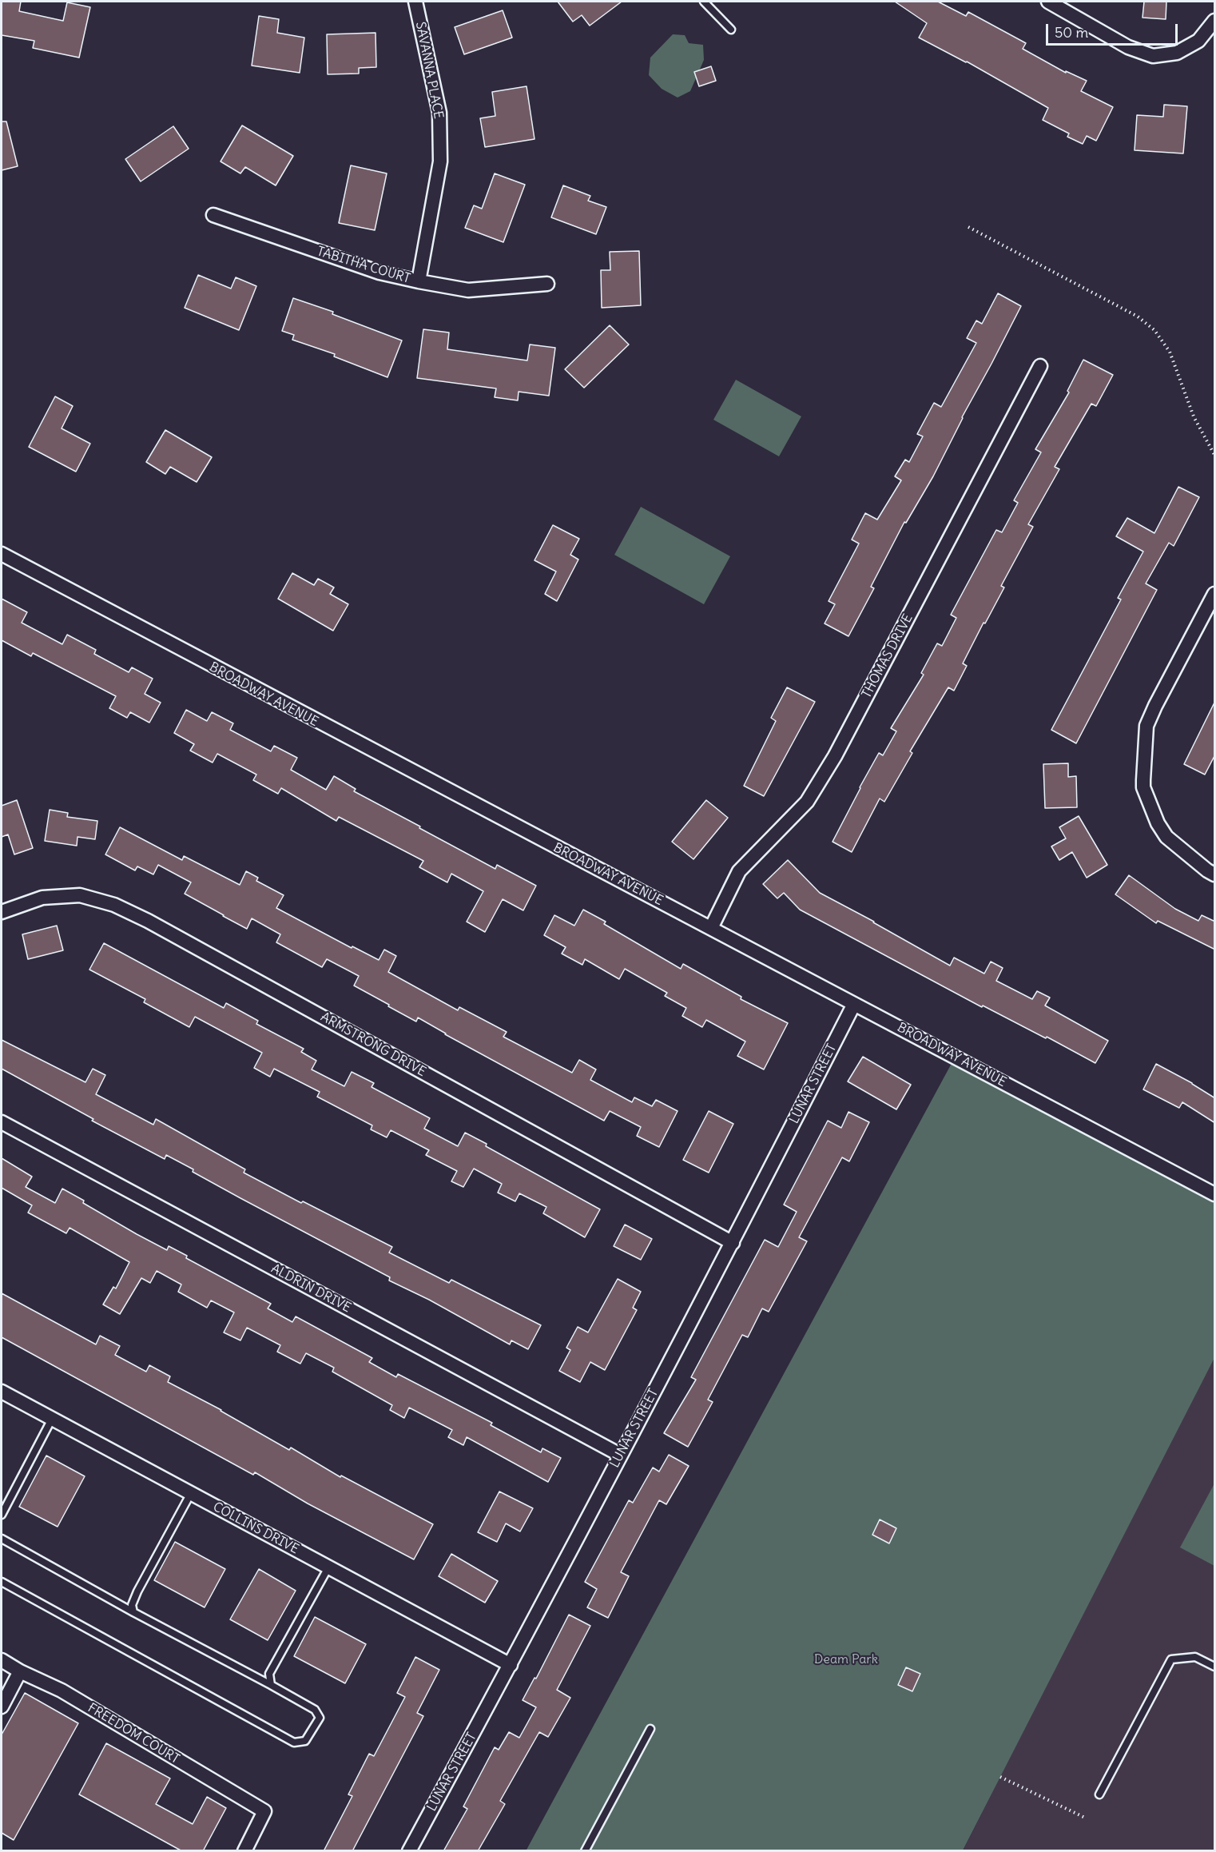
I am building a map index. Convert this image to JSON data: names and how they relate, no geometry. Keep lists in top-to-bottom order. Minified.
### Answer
{"streets":{"street":["SAVANNA PLACE","TABITHA COURT","THOMAS DRIVE","BROADWAY AVENUE","ARMSTRONG DRIVE","LUNAR STREET","ALDRIN DRIVE","COLLINS DRIVE","FREEDOM COURT"]},"crossings":[["SAVANNA PLACE","TABITHA COURT"],["THOMAS DRIVE","BROADWAY AVENUE"],["BROADWAY AVENUE","LUNAR STREET"],["ARMSTRONG DRIVE","LUNAR STREET"],["LUNAR STREET","ALDRIN DRIVE"],["LUNAR STREET","COLLINS DRIVE"]],"parks":["Deam Park"],"scale_bar":"50 m"}
